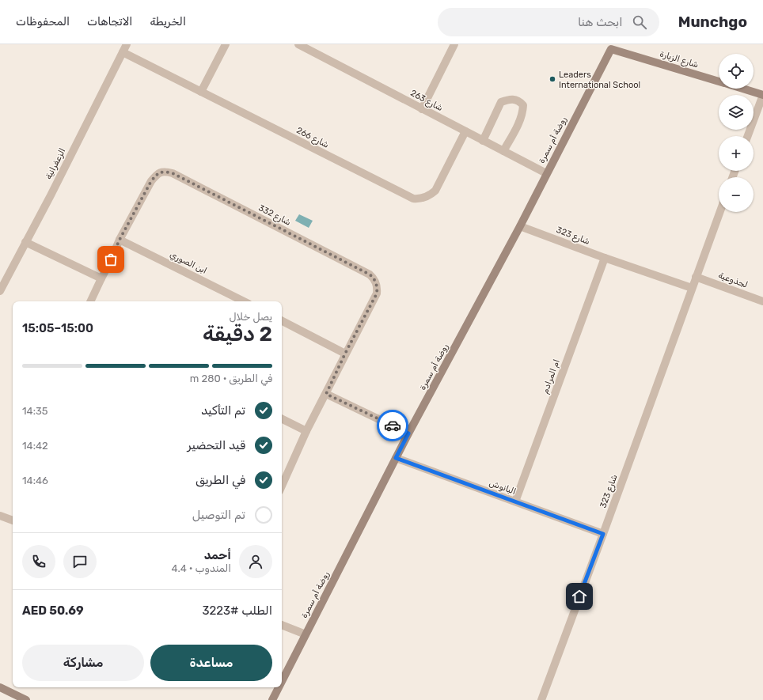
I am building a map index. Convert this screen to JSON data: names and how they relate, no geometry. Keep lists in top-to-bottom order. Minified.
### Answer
{"streets":{"street":["شارع الزبارة","شارع 263","شارع 266","روضة أم سمرة","الزعفرانية","شارع 332","شارع 323","ابن الصوري","لجذوعية","ام المرادم","البانوش"]},"crossings":[["شارع الزبارة","روضة أم سمرة"],["شارع 263","شارع 266"],["شارع 263","روضة أم سمرة"],["شارع 266","الزعفرانية"],["روضة أم سمرة","شارع 323"],["روضة أم سمرة","البانوش"],["شارع 332","ابن الصوري"],["شارع 323","لجذوعية"],["شارع 323","ام المرادم"],["شارع 323","البانوش"],["ام المرادم","البانوش"]],"places":["Leaders International School"],"page":{"header":"Munchgo","search":"ابحث هنا","nav":["الخريطة","الاتجاهات","المحفوظات"],"map_buttons":["+","−"],"heading":["2 دقيقة","يصل خلال","15:00–15:05"],"panel":["أحمد","المندوب · 4.4","الطلب #3223","AED 50.69"],"bar":"في الطريق · 280 m","list":[["تم التأكيد","14:35"],["قيد التحضير","14:42"],["في الطريق","14:46"],"تم التوصيل"],"buttons":["مساعدة","مشاركة"]}}
